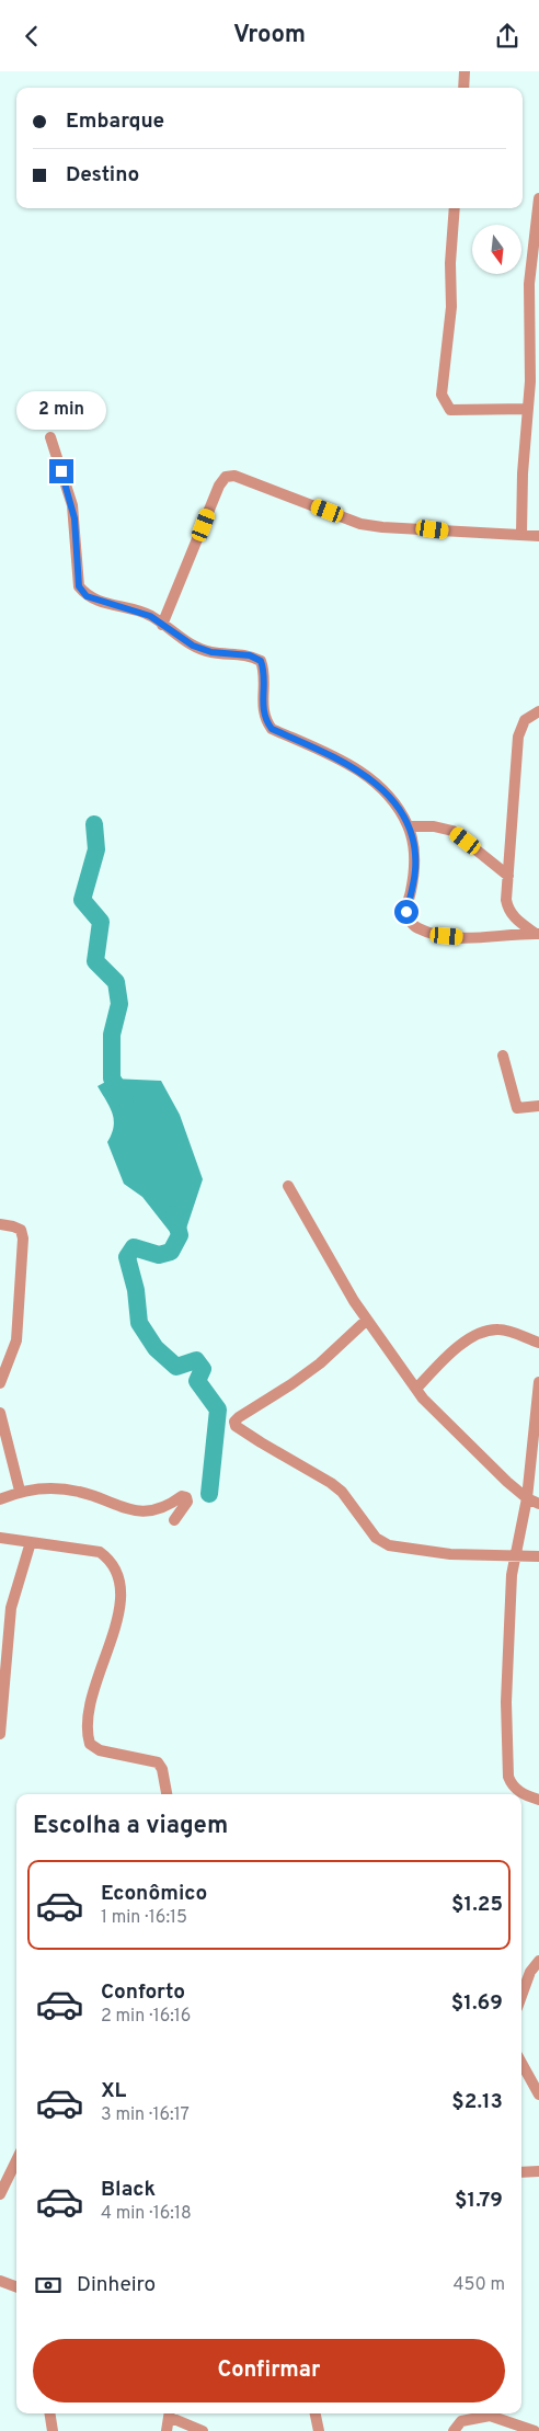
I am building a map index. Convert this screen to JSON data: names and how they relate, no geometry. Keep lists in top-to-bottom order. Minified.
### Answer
{"north":"bottom","page":{"header":"Vroom","banner":["Embarque","Destino"],"bubble":"2 min","heading":"Escolha a viagem","list":[{"name":"Econômico","note":"1 min · 16:15","value":"$1.25"},{"name":"Conforto","note":"2 min · 16:16","value":"$1.69"},{"name":"XL","note":"3 min · 16:17","value":"$2.13"},{"name":"Black","note":"4 min · 16:18","value":"$1.79"}],"pay":["Dinheiro","450 m"],"buttons":"Confirmar"}}
